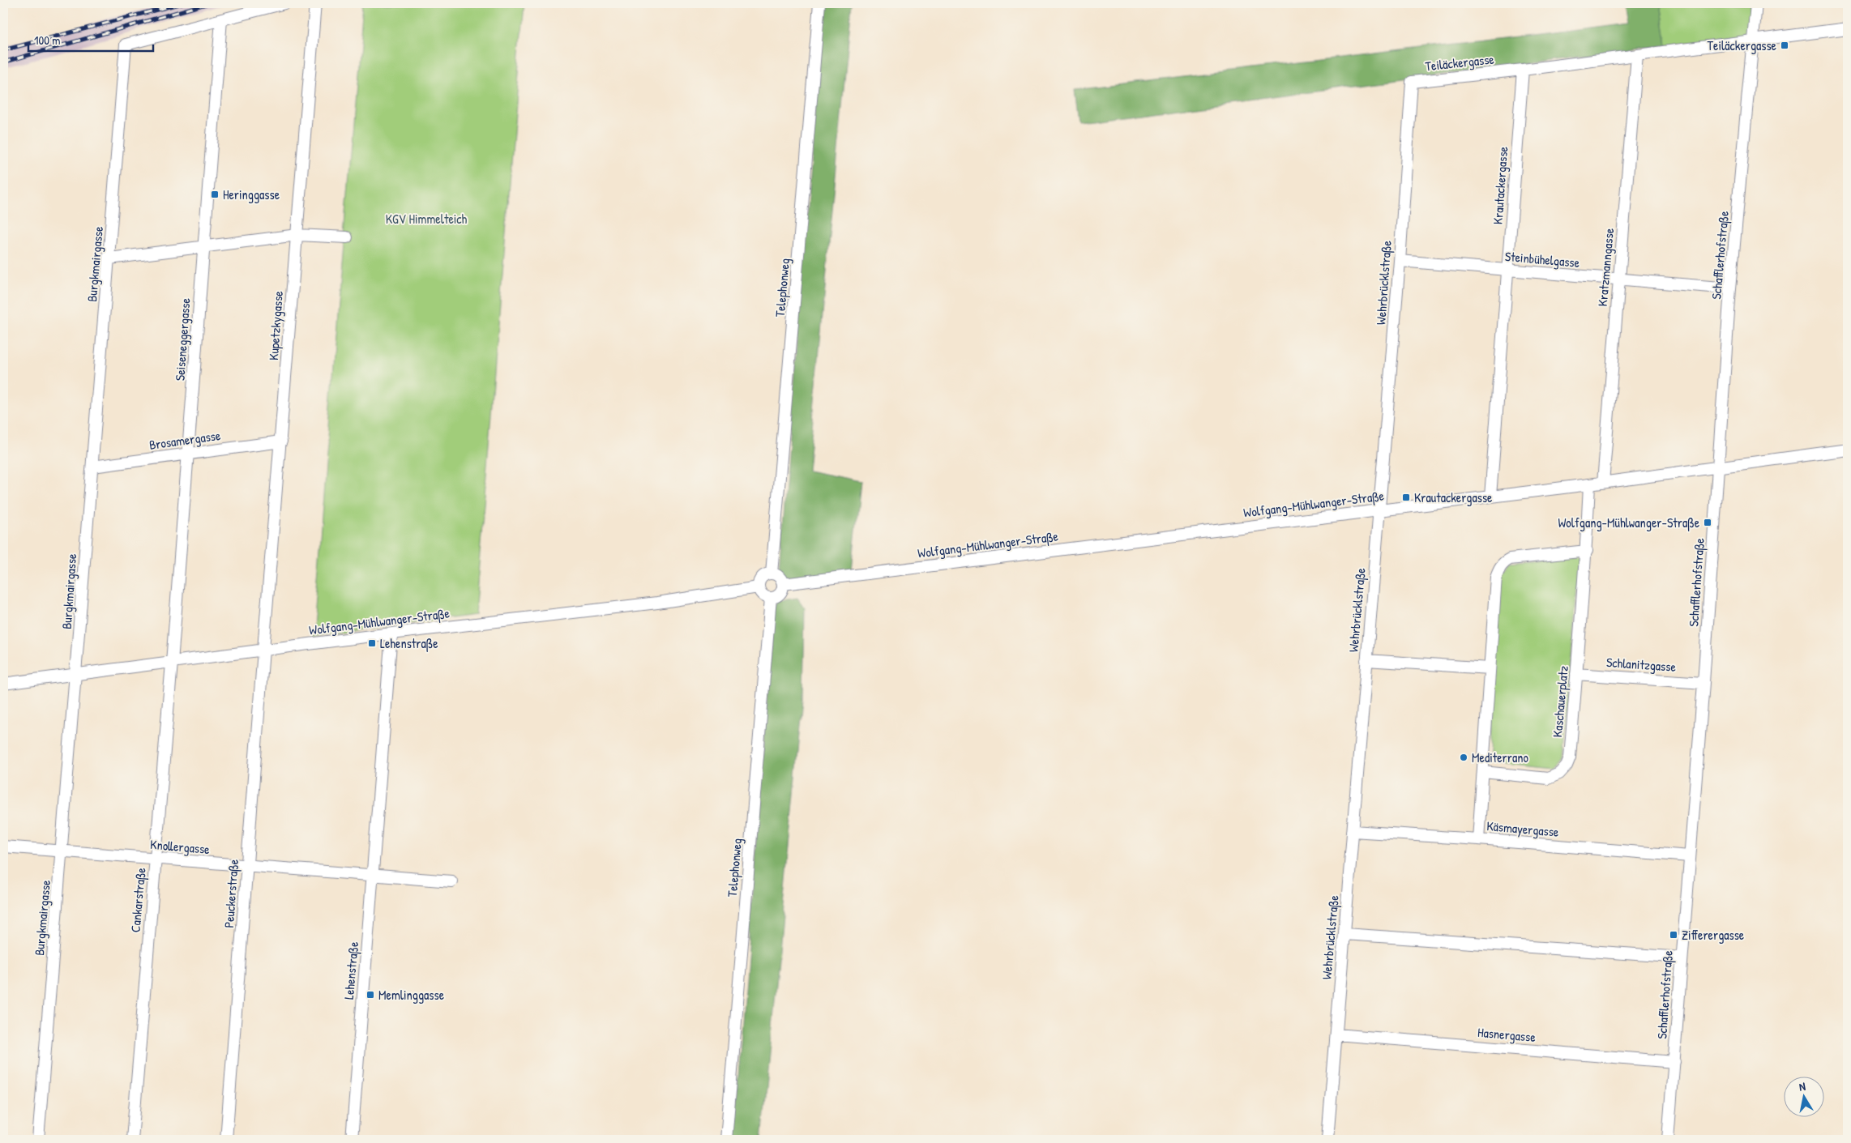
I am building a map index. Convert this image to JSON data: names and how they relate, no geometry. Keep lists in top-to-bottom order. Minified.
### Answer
{"streets":{"street":["Teiläckergasse","Krautackergasse","Schafflerhofstraße","Steinbühelgasse","Burgkmairgasse","Kratzmanngasse","Wehrbrücklstraße","Telephonweg","Kupetzkygasse","Seiseneggergasse","Brosamergasse","Wolfgang-Mühlwanger-Straße","Schlanitzgasse","Kaschauerplatz","Käsmayergasse","Knollergasse","Peuckerstraße","Cankarstraße","Lehenstraße","Hasnergasse"]},"crossings":[["Teiläckergasse","Krautackergasse"],["Teiläckergasse","Schafflerhofstraße"],["Teiläckergasse","Kratzmanngasse"],["Teiläckergasse","Wehrbrücklstraße"],["Krautackergasse","Steinbühelgasse"],["Krautackergasse","Wolfgang-Mühlwanger-Straße"],["Schafflerhofstraße","Steinbühelgasse"],["Schafflerhofstraße","Wolfgang-Mühlwanger-Straße"],["Schafflerhofstraße","Schlanitzgasse"],["Schafflerhofstraße","Käsmayergasse"],["Schafflerhofstraße","Hasnergasse"],["Steinbühelgasse","Kratzmanngasse"],["Steinbühelgasse","Wehrbrücklstraße"],["Burgkmairgasse","Seiseneggergasse"],["Burgkmairgasse","Brosamergasse"],["Burgkmairgasse","Wolfgang-Mühlwanger-Straße"],["Burgkmairgasse","Knollergasse"],["Kratzmanngasse","Wolfgang-Mühlwanger-Straße"],["Wehrbrücklstraße","Wolfgang-Mühlwanger-Straße"],["Wehrbrücklstraße","Käsmayergasse"],["Wehrbrücklstraße","Hasnergasse"],["Telephonweg","Wolfgang-Mühlwanger-Straße"],["Kupetzkygasse","Brosamergasse"],["Kupetzkygasse","Wolfgang-Mühlwanger-Straße"],["Kupetzkygasse","Peuckerstraße"],["Seiseneggergasse","Brosamergasse"],["Seiseneggergasse","Wolfgang-Mühlwanger-Straße"],["Seiseneggergasse","Cankarstraße"],["Wolfgang-Mühlwanger-Straße","Kaschauerplatz"],["Wolfgang-Mühlwanger-Straße","Peuckerstraße"],["Wolfgang-Mühlwanger-Straße","Cankarstraße"],["Wolfgang-Mühlwanger-Straße","Lehenstraße"],["Schlanitzgasse","Kaschauerplatz"],["Knollergasse","Peuckerstraße"],["Knollergasse","Cankarstraße"],["Knollergasse","Lehenstraße"]],"parks":["KGV Himmelteich"],"places":{"transit":["Teiläckergasse","Heringgasse","Krautackergasse","Wolfgang-Mühlwanger-Straße","Lehenstraße","Zifferergasse","Memlinggasse"],"other":["Mediterrano"]},"scale_bar":"100 m","north":"top"}
